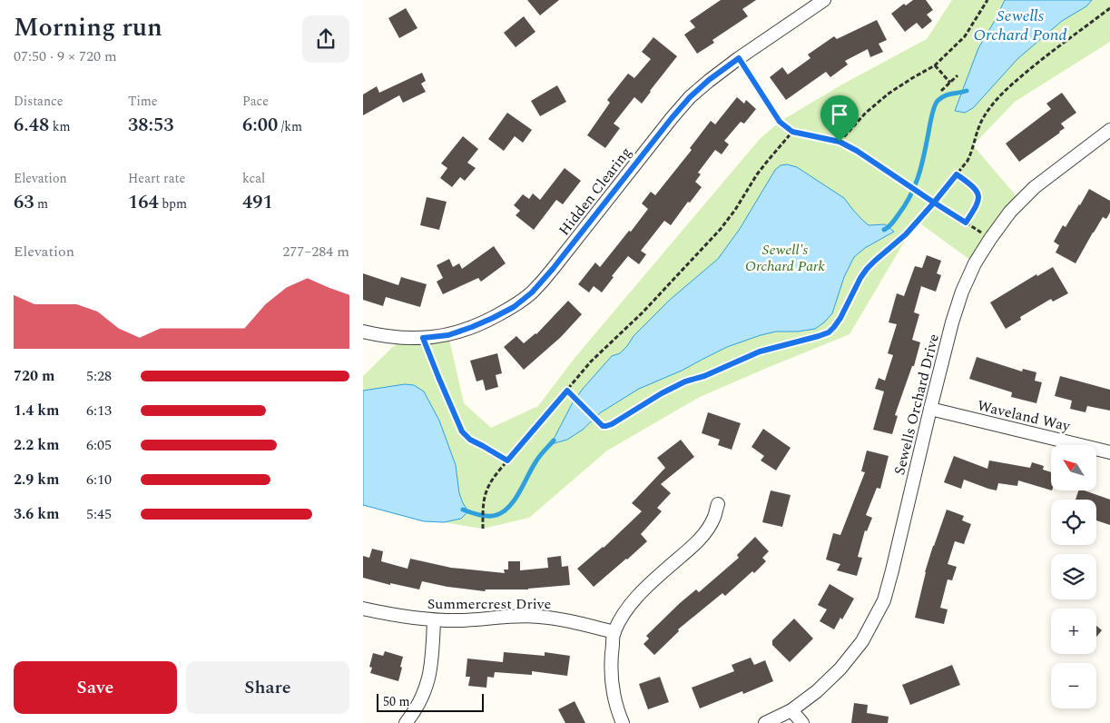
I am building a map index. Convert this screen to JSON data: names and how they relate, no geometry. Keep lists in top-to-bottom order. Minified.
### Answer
{"streets":{"street":["Hidden Clearing","Sewells Orchard Drive","Waveland Way","Summercrest Drive"]},"crossings":[["Sewells Orchard Drive","Waveland Way"]],"water":["Sewells Orchard Pond"],"parks":["Sewell's Orchard Park"],"scale_bar":"50 m","north":"top left","page":{"heading":["Morning run","07:50 · 9 × 720 m"],"stats":[["Distance","6.48 km"],["Time","38:53"],["Pace","6:00 /km"],["Elevation","63 m"],["Heart rate","164 bpm"],["kcal","491"]],"chart":["Elevation","277–284 m"],"list":[{"name":"720 m","note":"5:28"},{"name":"1.4 km","note":"6:13"},{"name":"2.2 km","note":"6:05"},{"name":"2.9 km","note":"6:10"},{"name":"3.6 km","note":"5:45"}],"map_buttons":["+","−"],"buttons":["Save","Share"],"scale":"50 m"}}
